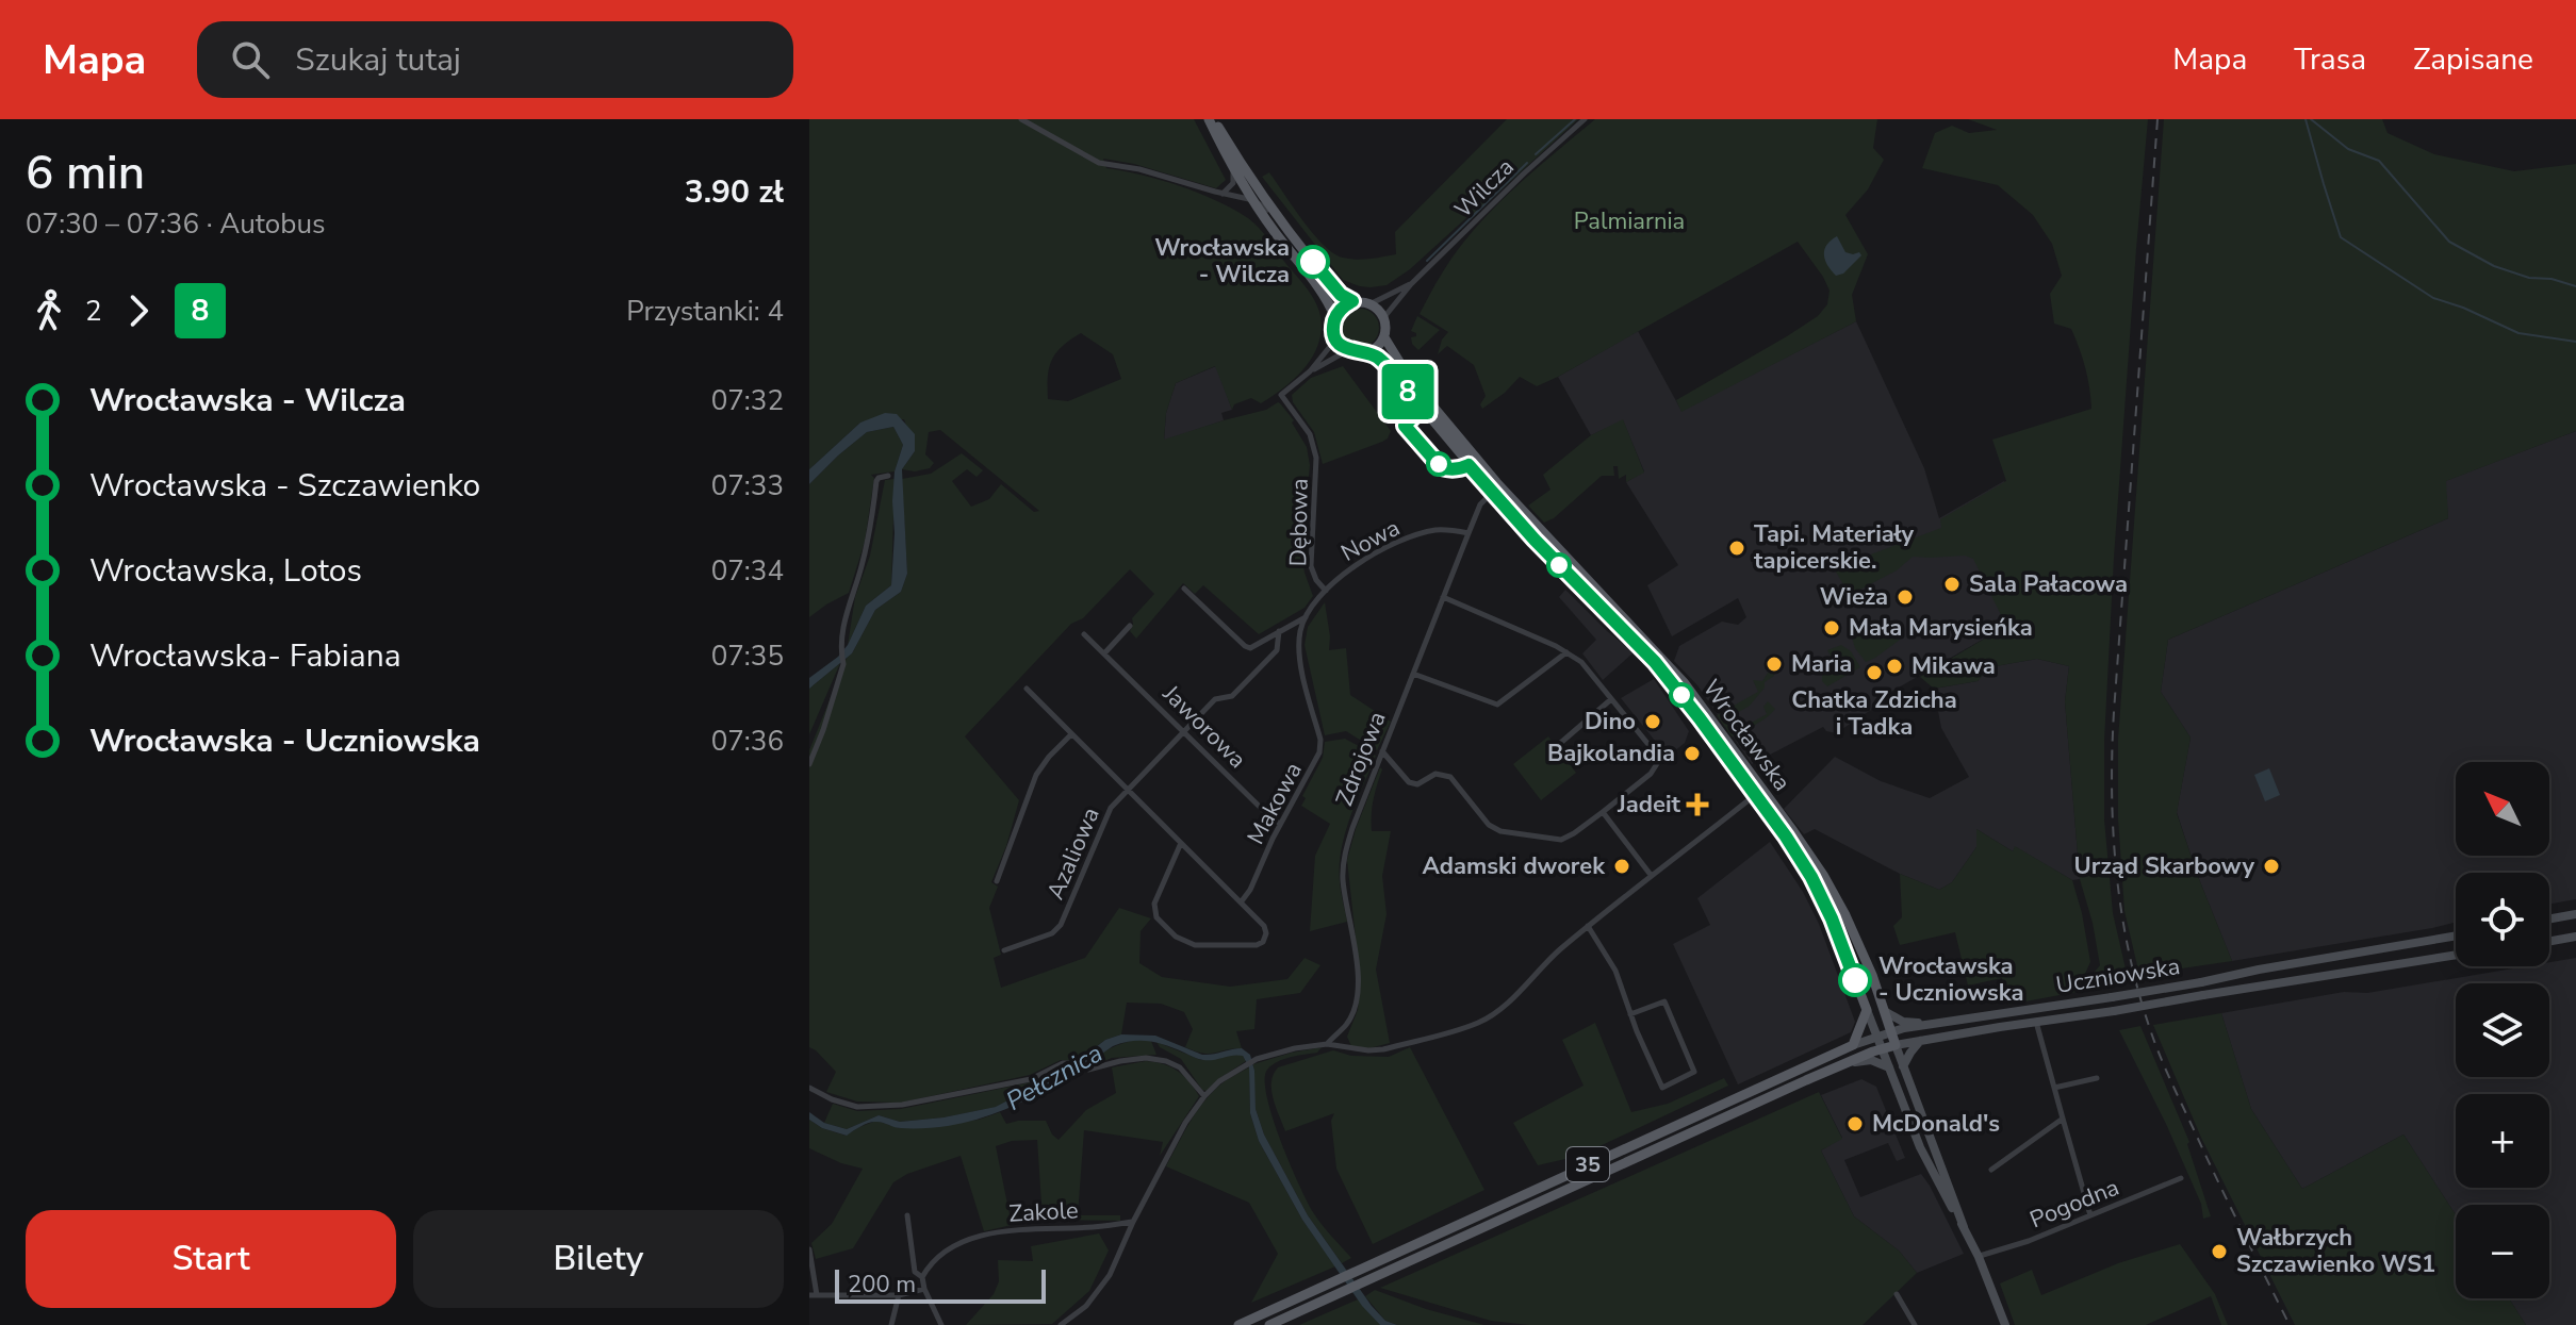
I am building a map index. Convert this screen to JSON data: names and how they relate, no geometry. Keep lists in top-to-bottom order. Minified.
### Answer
{"streets":{"main road":["Wrocławska","Uczniowska","35"],"street":["Wilcza","Dębowa","Nowa","Jaworowa","Zdrojowa","Makowa","Azaliowa","Pogodna","Zakole"]},"crossings":[["Wilcza","Dębowa"],["Wilcza","Wrocławska"],["Dębowa","Nowa"],["Dębowa","Wrocławska"],["Nowa","Zdrojowa"],["Nowa","Makowa"],["Jaworowa","Makowa"],["Jaworowa","Azaliowa"],["Wrocławska","Zdrojowa"],["Wrocławska","Uczniowska"],["Wrocławska","35"],["Wrocławska","Pogodna"],["Makowa","Azaliowa"],["Uczniowska","35"]],"water":["Pełcznica"],"parks":["Palmiarnia"],"places":{"other":["Wrocławska - Wilcza","Tapi. Materiały tapicerskie.","Sala Pałacowa","Wieża","Mała Marysieńka","Maria","Mikawa","Chatka Zdzicha i Tadka","Dino","Bajkolandia","Adamski dworek","Urząd Skarbowy","Wrocławska - Uczniowska","McDonald's","Wałbrzych Szczawienko WS1"],"health":["Jadeit"]},"lines":["bus line 8"],"scale_bar":"200 m","north":"top left","page":{"header":"Mapa","search":"Szukaj tutaj","nav":["Mapa","Trasa","Zapisane"],"heading":["6 min","07:30 – 07:36 · Autobus","3.90 zł"],"on_map":"8","legs":["2","8","Przystanki: 4"],"list":[{"name":"Wrocławska - Wilcza","value":"07:32"},{"name":"Wrocławska - Szczawienko","value":"07:33"},{"name":"Wrocławska, Lotos","value":"07:34"},{"name":"Wrocławska- Fabiana","value":"07:35"},{"name":"Wrocławska - Uczniowska","value":"07:36"}],"map_buttons":["+","−"],"buttons":["Start","Bilety"],"scale":"200 m"}}
